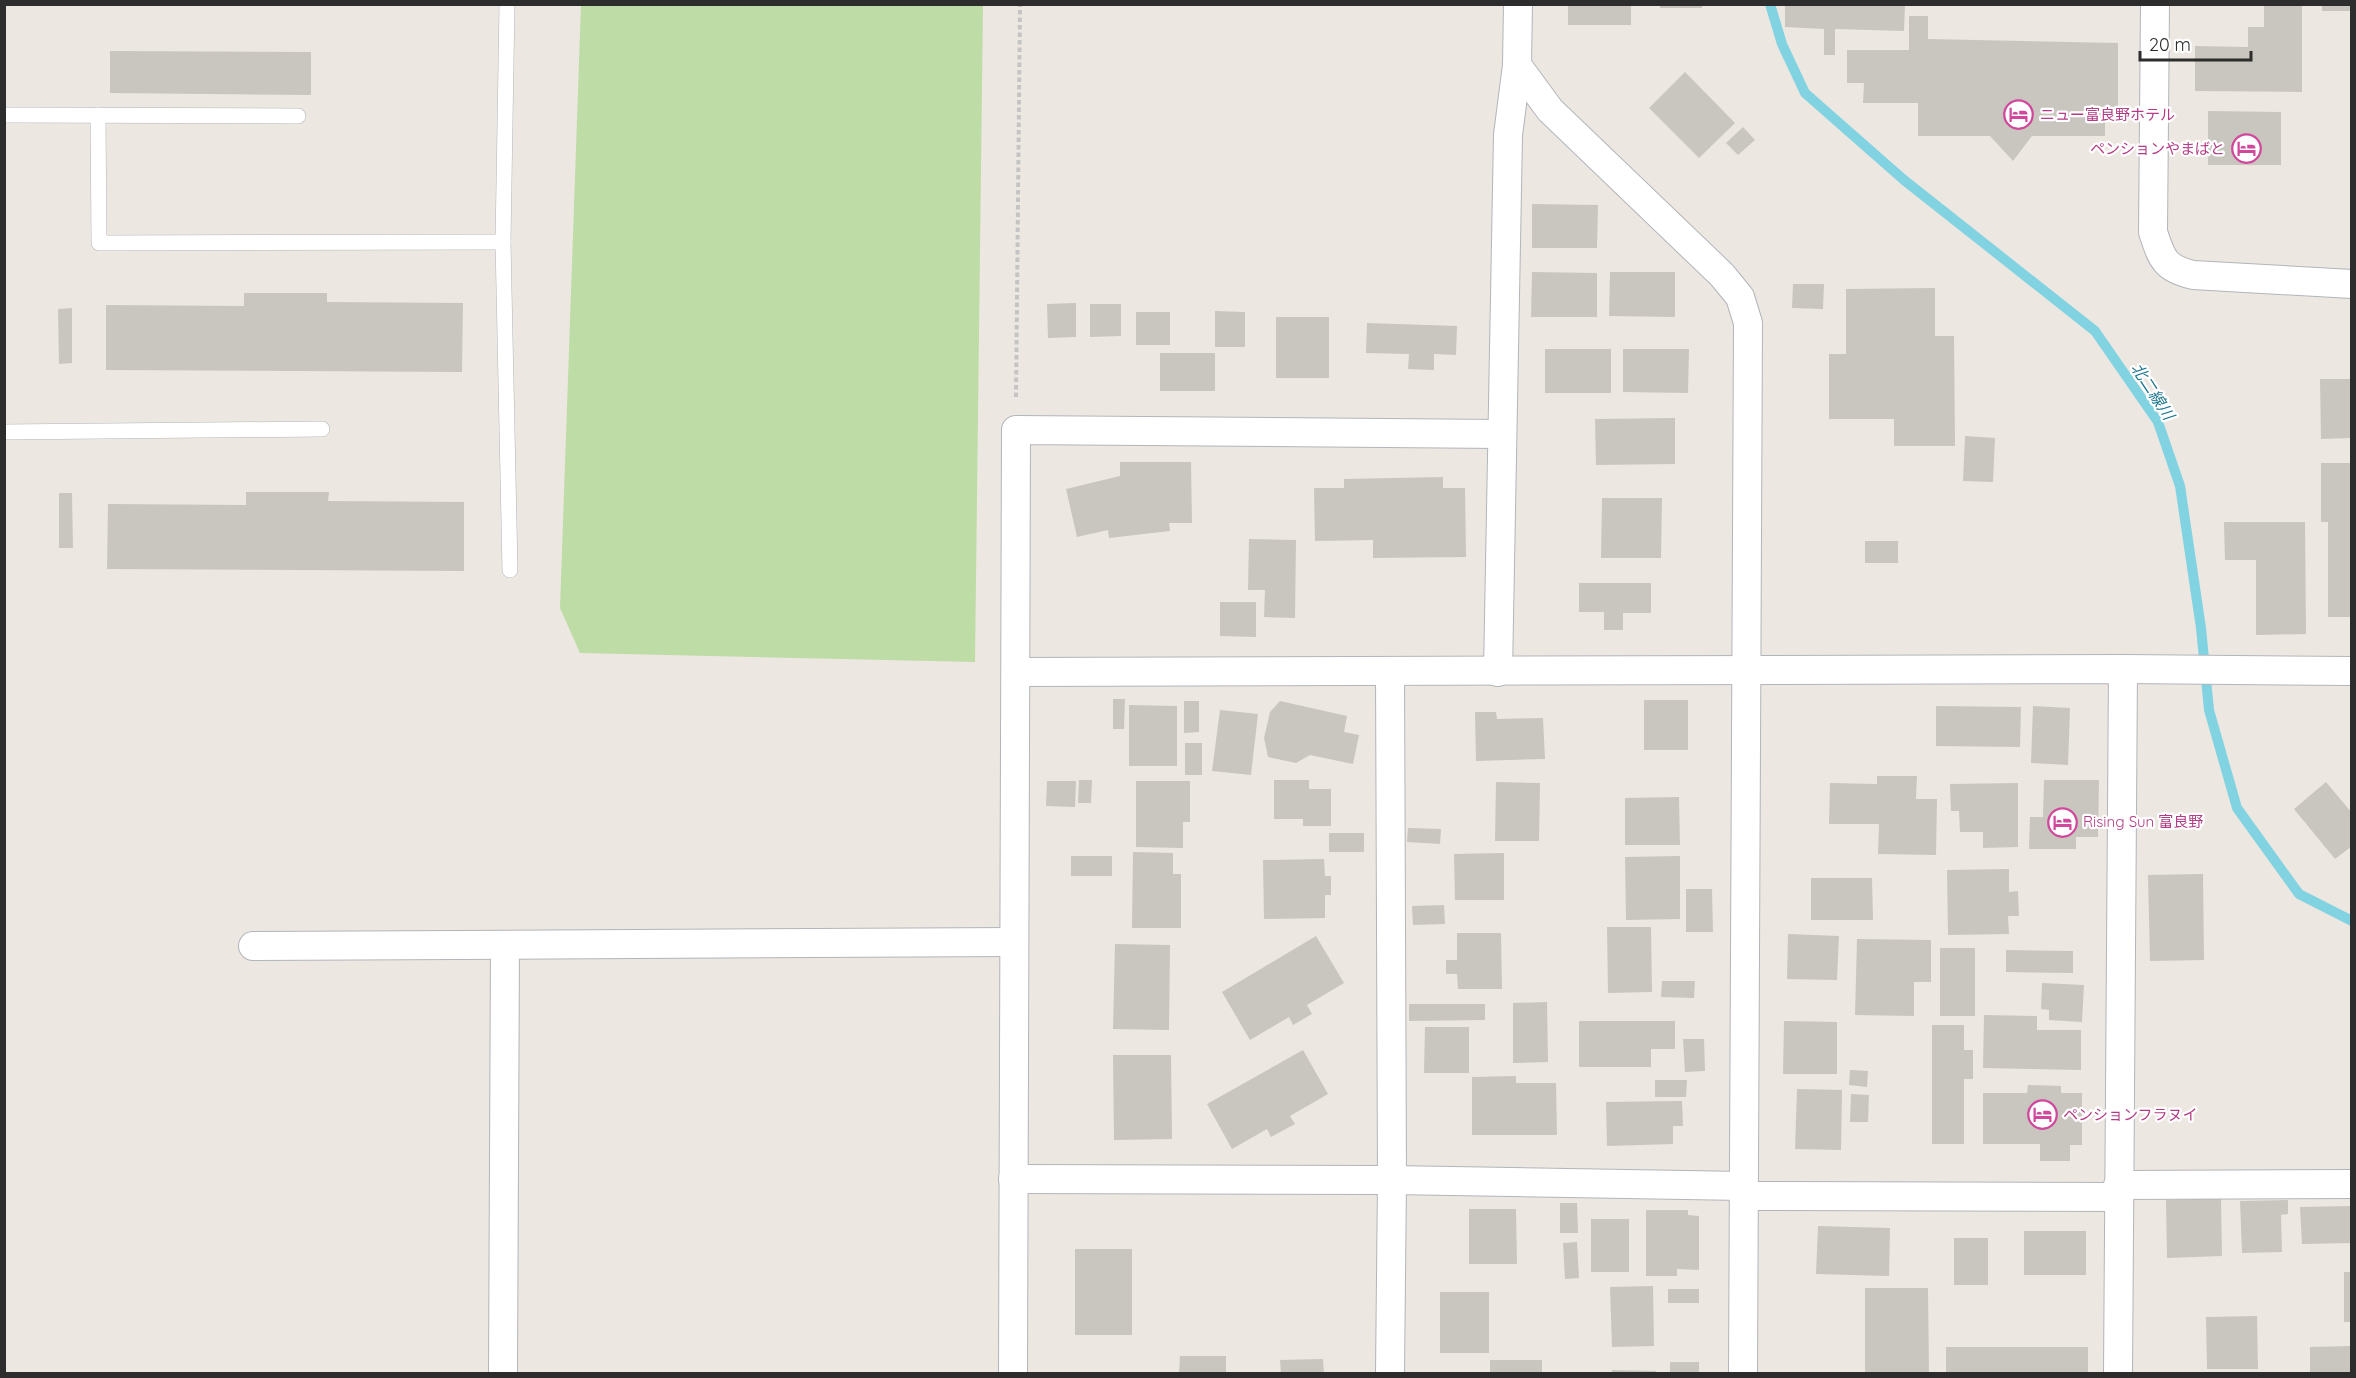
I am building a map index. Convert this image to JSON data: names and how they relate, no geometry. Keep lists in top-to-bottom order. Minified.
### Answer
{"water":["北二線川"],"places":{"hotel":["ニュー富良野ホテル","ペンションやまばと","Rising Sun 富良野","ペンションフラヌイ"]},"scale_bar":"20 m"}
